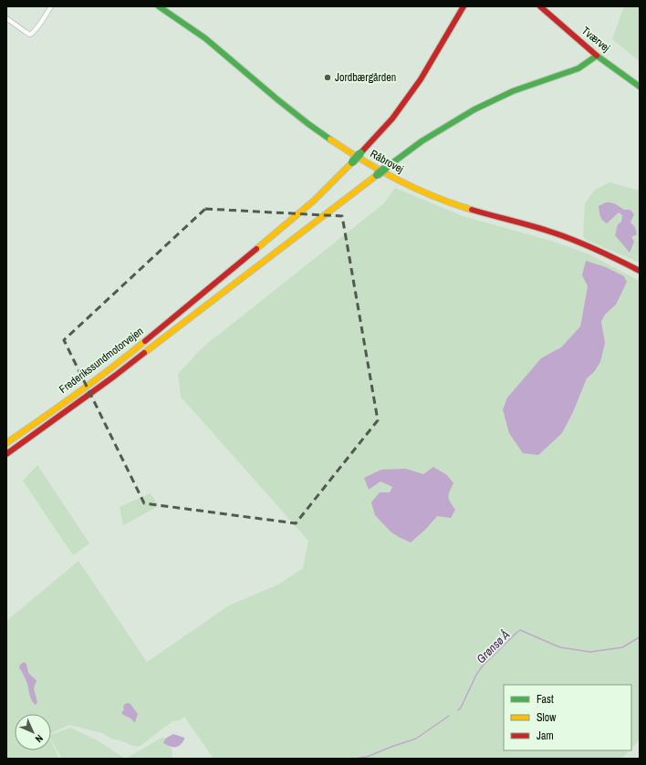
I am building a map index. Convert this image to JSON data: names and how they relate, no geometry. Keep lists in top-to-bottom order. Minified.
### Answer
{"streets":{"main road":["Tværvej","Råbrovej","Frederikssundmotorvejen"]},"water":["Grønsø Å"],"places":["Jordbærgården"],"legend":["Fast","Slow","Jam"],"north":"bottom right"}
